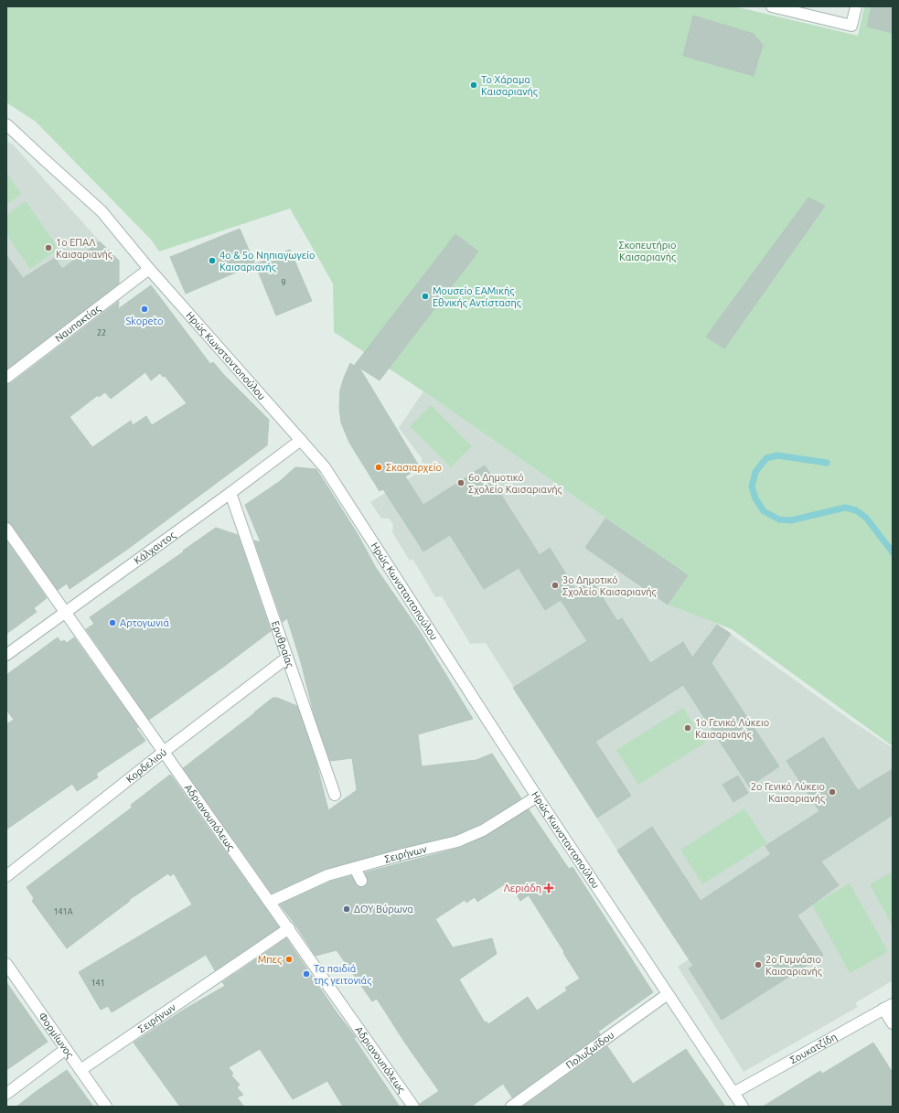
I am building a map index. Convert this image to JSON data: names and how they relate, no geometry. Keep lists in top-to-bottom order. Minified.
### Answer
{"streets":{"street":["Ναυπακτίας","Ηρώς Κωνσταντοπούλου","Κάλχαντος","Ερυθραίας","Κορδελιού","Αδριανουπόλεως","Σειρήνων","Φορμίωνος","Σουκατζίδη","Πολυζωΐδου"]},"crossings":[["Ναυπακτίας","Ηρώς Κωνσταντοπούλου"],["Ηρώς Κωνσταντοπούλου","Κάλχαντος"],["Ηρώς Κωνσταντοπούλου","Σειρήνων"],["Ηρώς Κωνσταντοπούλου","Σουκατζίδη"],["Ηρώς Κωνσταντοπούλου","Πολυζωΐδου"],["Κάλχαντος","Ερυθραίας"],["Κάλχαντος","Αδριανουπόλεως"],["Ερυθραίας","Κορδελιού"],["Κορδελιού","Αδριανουπόλεως"],["Αδριανουπόλεως","Σειρήνων"],["Σειρήνων","Φορμίωνος"]],"parks":["Σκοπευτήριο Καισαριανής"],"places":{"other":["Το Χάραμα Καισαριανής","1ο ΕΠΑΛ Καισαριανής","4o & 5ο Νηπιαγωγείο Καισαριανής","Μουσείο ΕΑΜικής Εθνικής Αντίστασης","Skopeto","Σκασιαρχείο","6ο Δημοτικό Σχολείο Καισαριανής","3ο Δημοτικό Σχολείο Καισαριανής","Αρτογωνιά","1ο Γενικό Λύκειο Καισαριανής","2o Γενικό Λύκειο Καισαριανής","ΔΟΥ Βύρωνα","Μπες","2ο Γυμνάσιο Καισαριανής","Τα παιδιά της γειτονιάς"],"health":["Λεριάδη"]},"house_numbers":["9","22","141Α","141"]}
